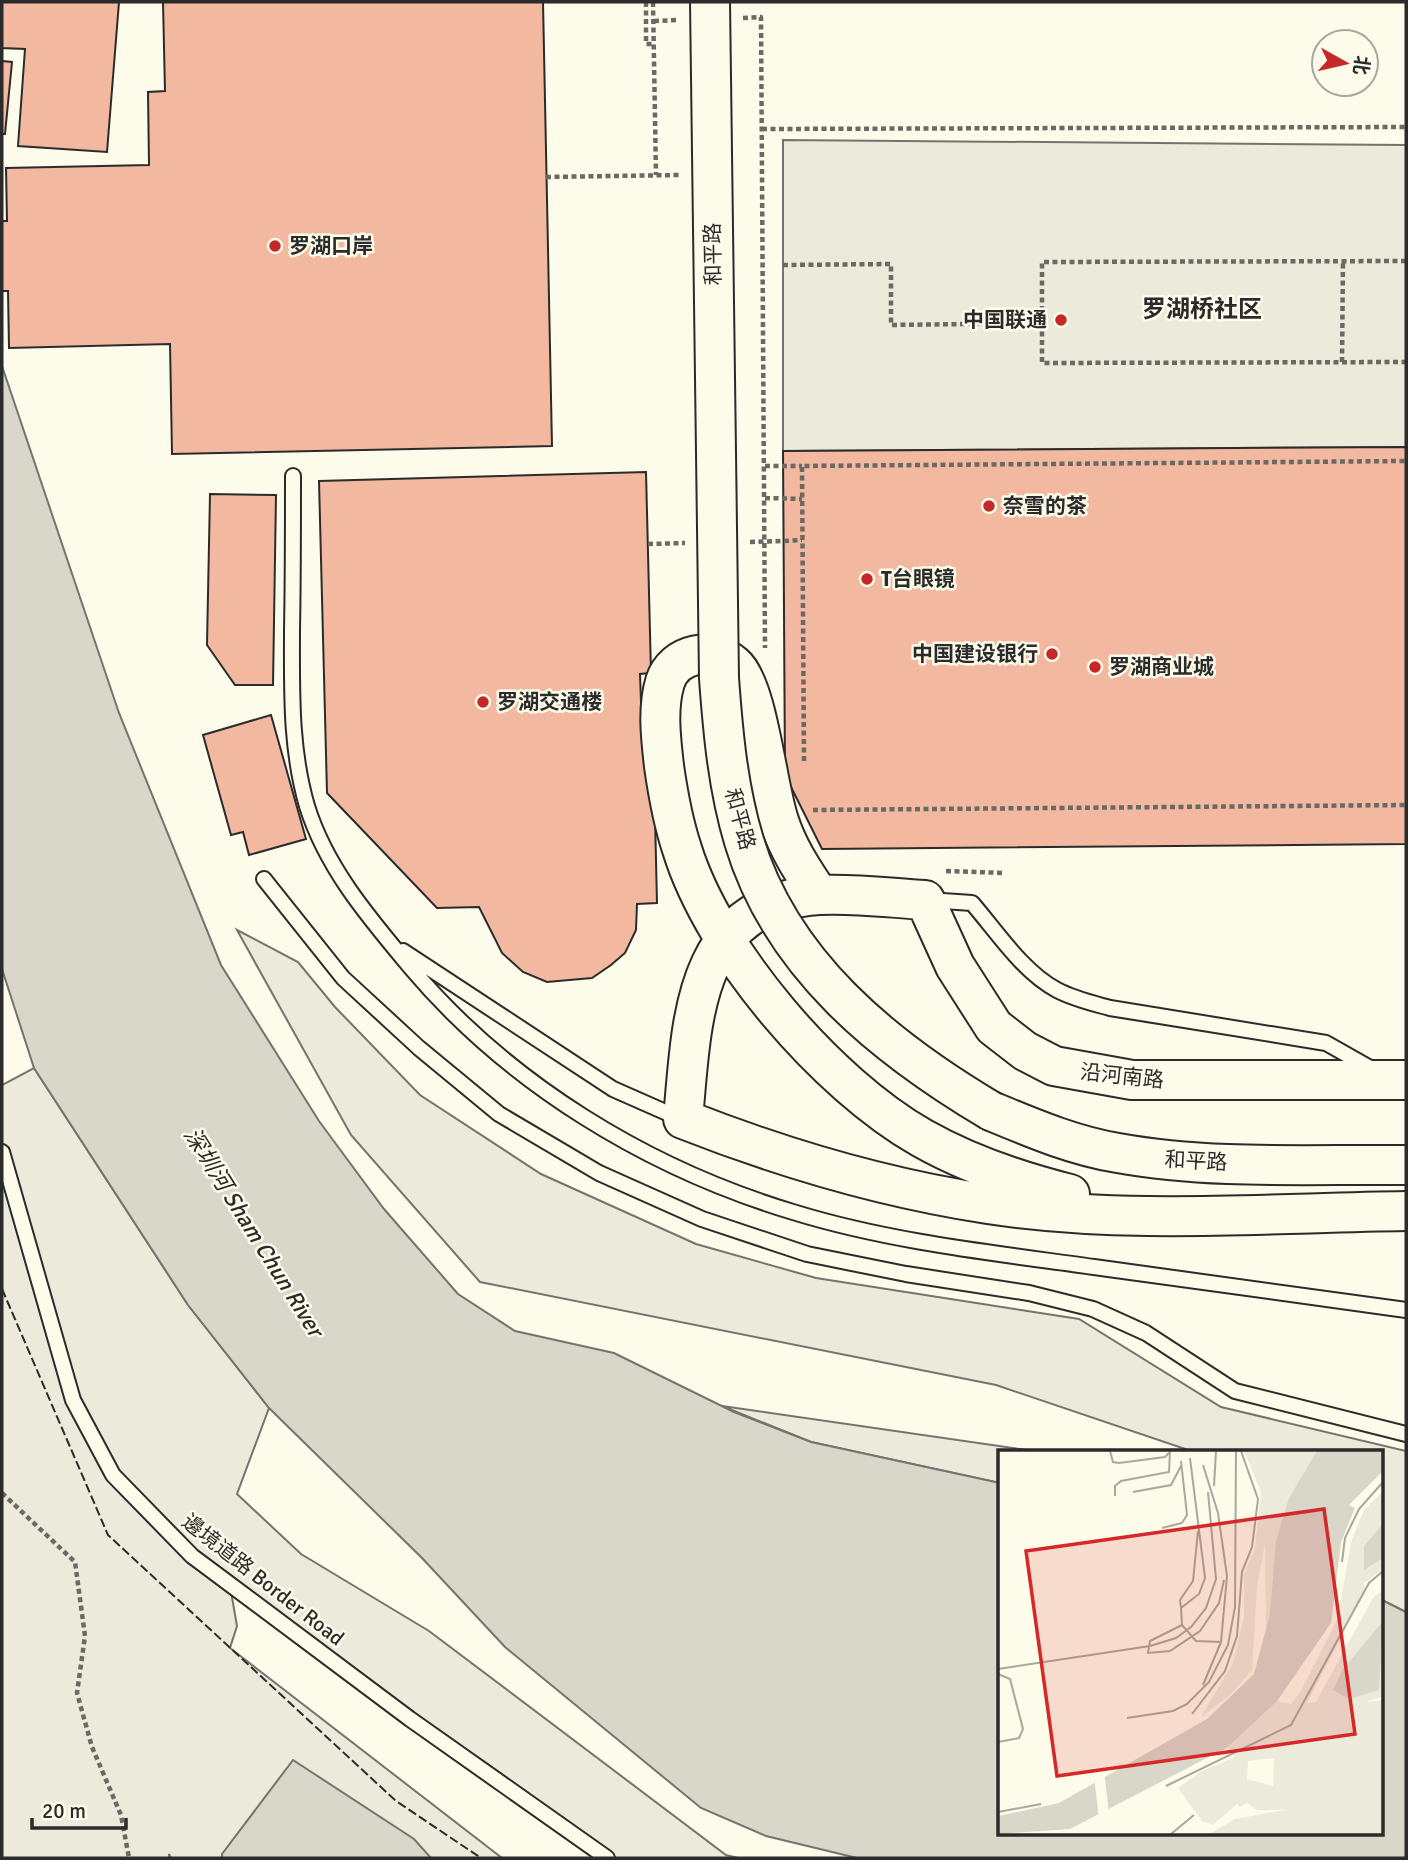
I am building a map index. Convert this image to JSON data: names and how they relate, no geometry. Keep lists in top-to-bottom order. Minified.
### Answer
{"streets":{"main road":["和平路","沿河南路"],"lane":["邊境道路 Border Road"]},"districts":["罗湖桥社区"],"water":["深圳河 Sham Chun River"],"places":["罗湖口岸","中国联通","奈雪的茶","T台眼镜","中国建设银行","罗湖商业城","罗湖交通楼"],"scale_bar":"20 m","north":"right"}
